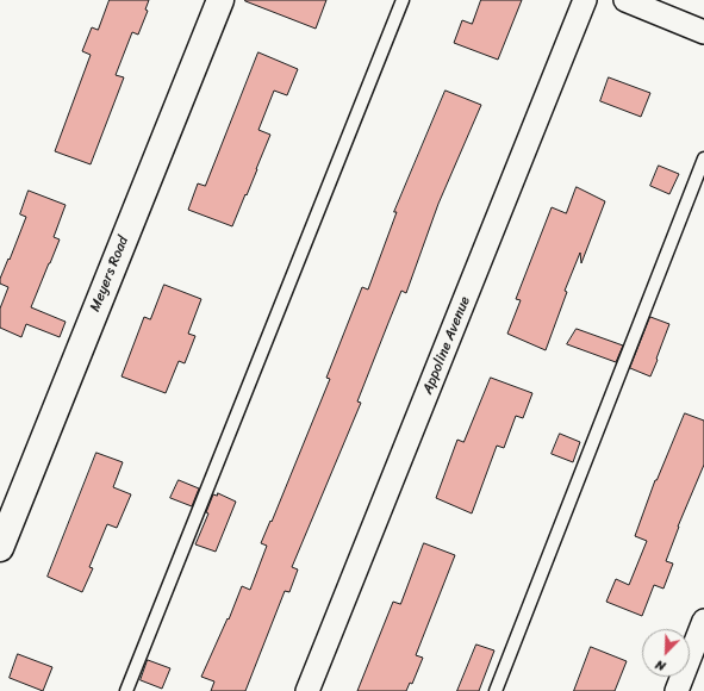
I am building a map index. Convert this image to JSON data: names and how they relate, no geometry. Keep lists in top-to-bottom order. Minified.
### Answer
{"streets":{"street":["Meyers Road","Appoline Avenue"]},"north":"bottom left"}
